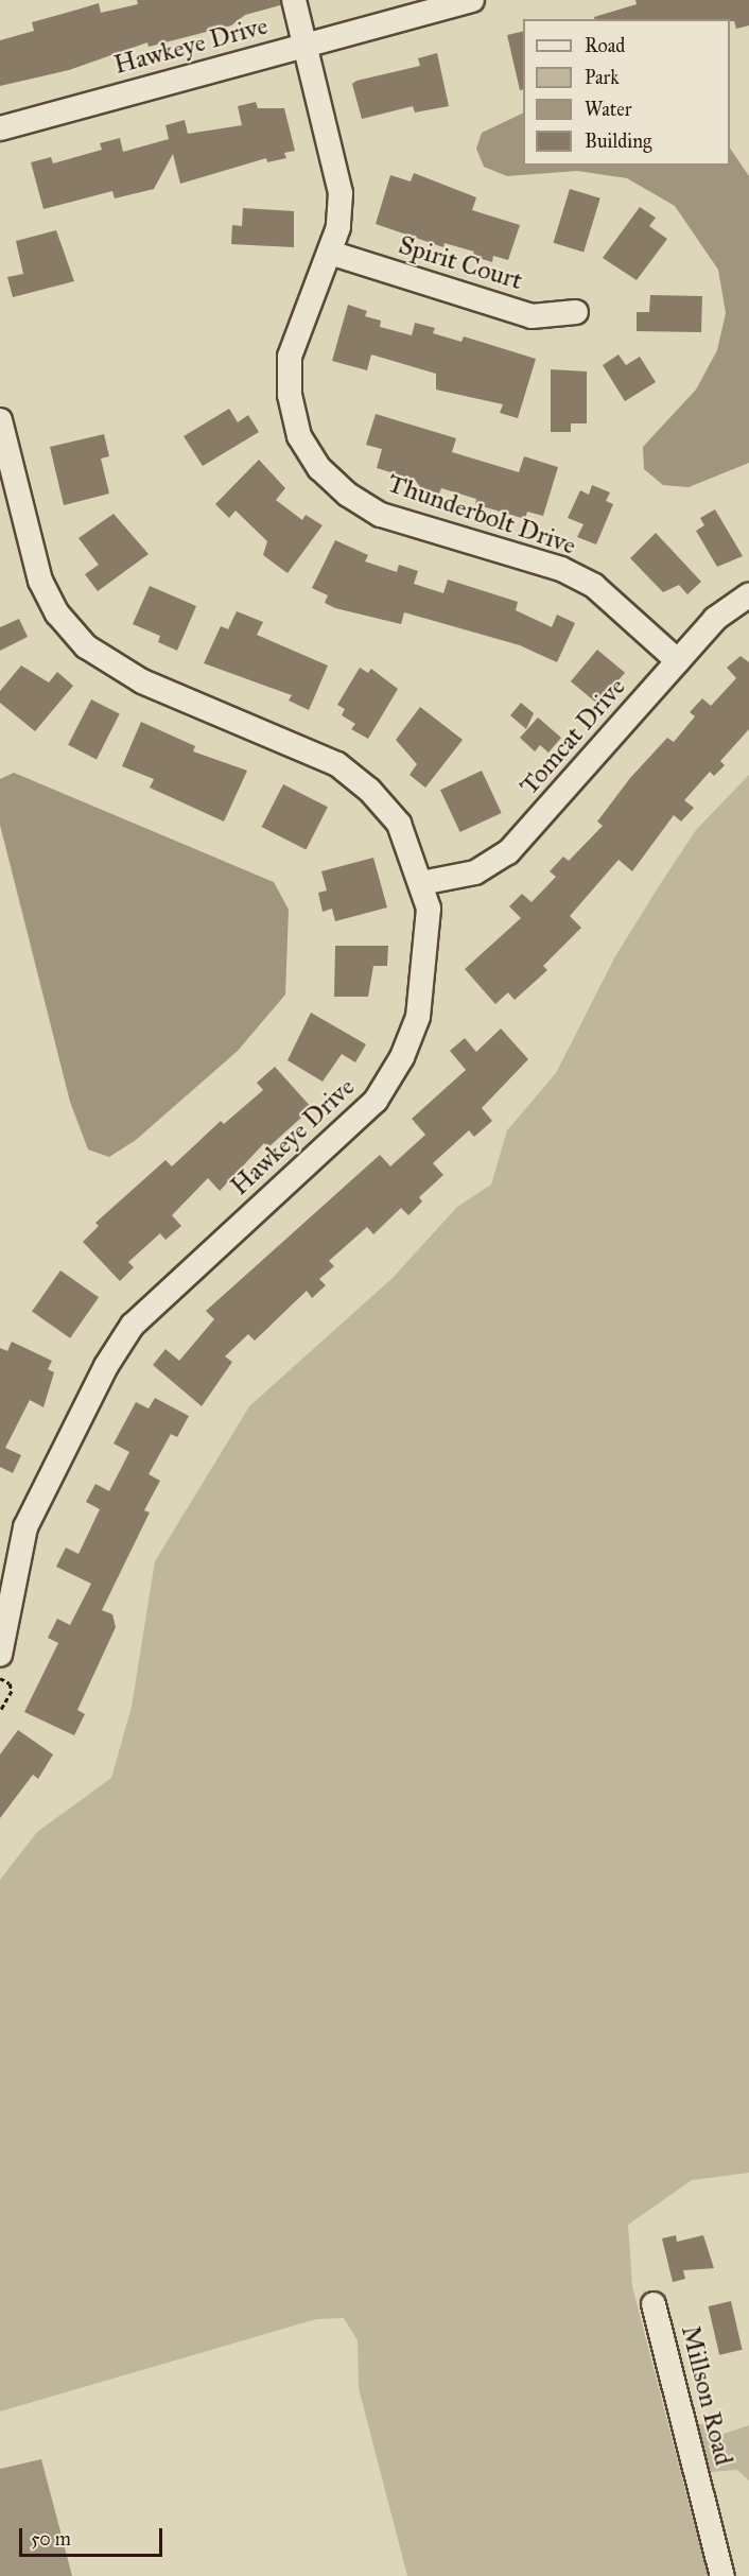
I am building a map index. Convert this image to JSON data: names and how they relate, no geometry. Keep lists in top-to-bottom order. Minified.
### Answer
{"streets":{"street":["Hawkeye Drive","Spirit Court","Thunderbolt Drive","Tomcat Drive","Millson Road"]},"crossings":[["Hawkeye Drive","Thunderbolt Drive"],["Hawkeye Drive","Tomcat Drive"],["Spirit Court","Thunderbolt Drive"],["Thunderbolt Drive","Tomcat Drive"]],"legend":["Road","Park","Water","Building"],"scale_bar":"50 m"}
